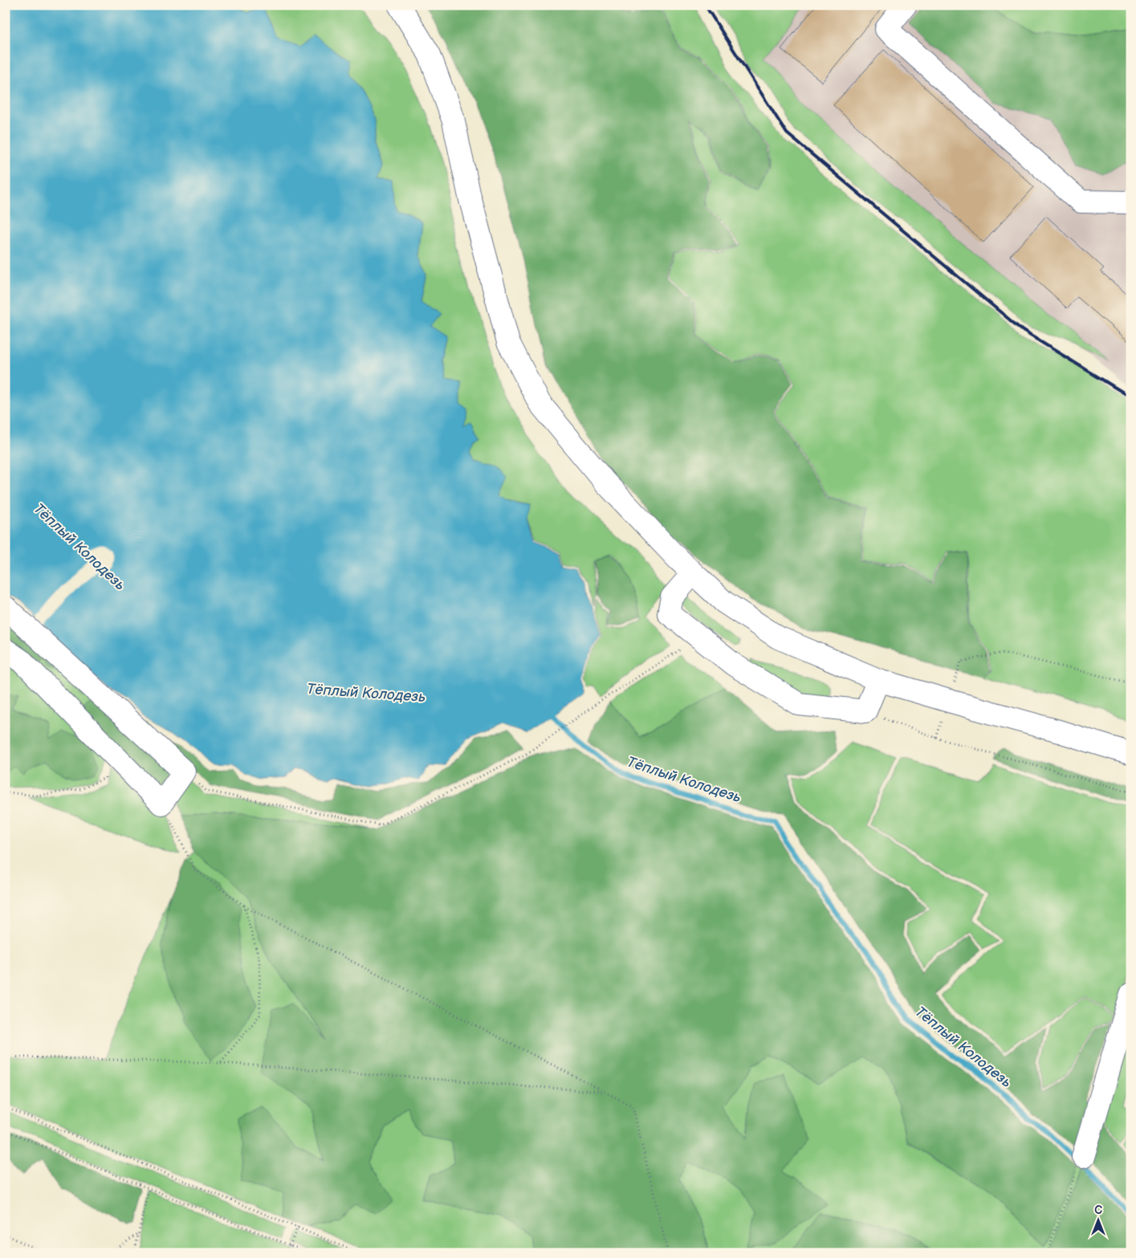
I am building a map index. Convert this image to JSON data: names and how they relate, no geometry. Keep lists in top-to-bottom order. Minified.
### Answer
{"water":["Тёплый Колодезь"],"north":"top"}
